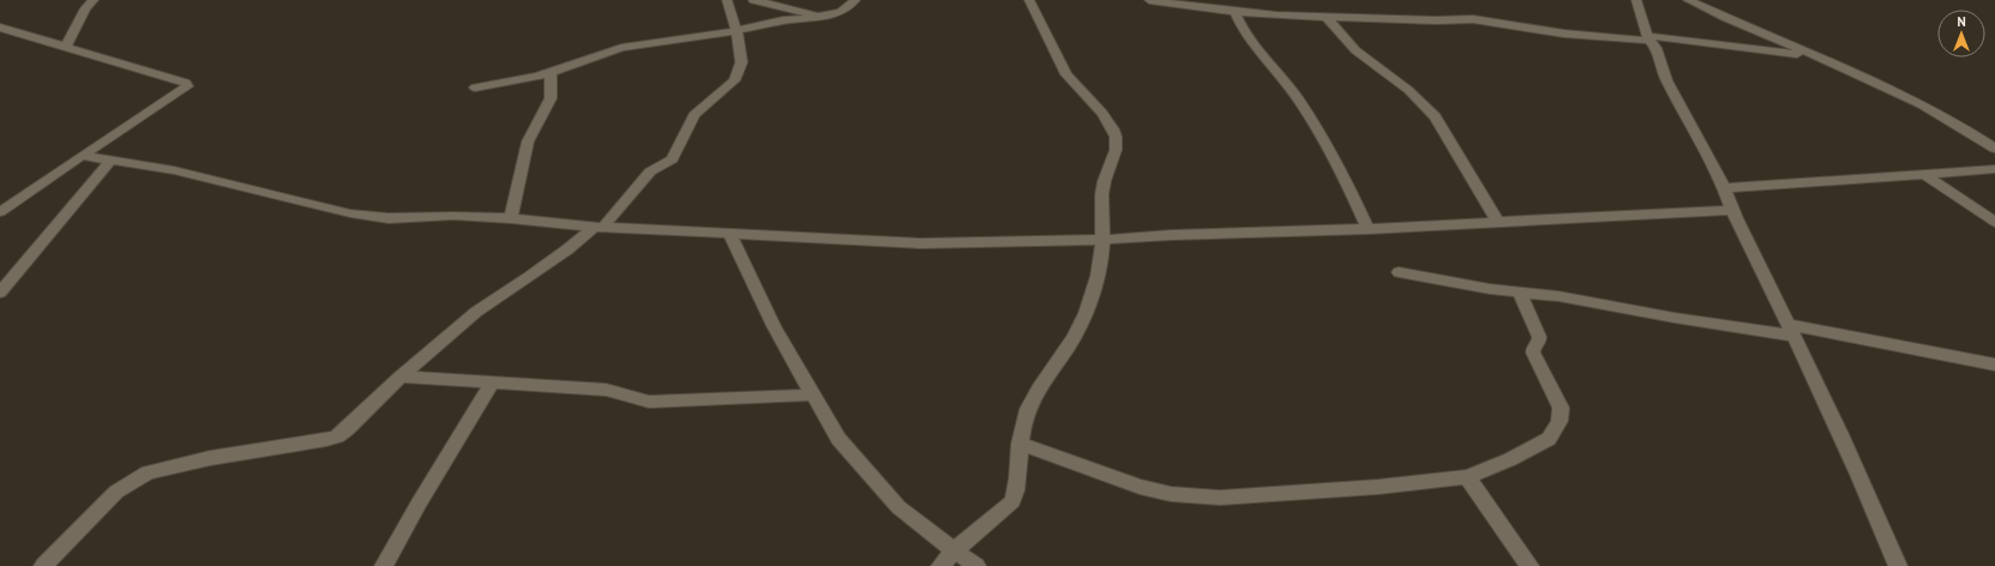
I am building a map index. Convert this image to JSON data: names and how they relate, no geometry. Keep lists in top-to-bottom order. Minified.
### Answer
{"north":"top"}
